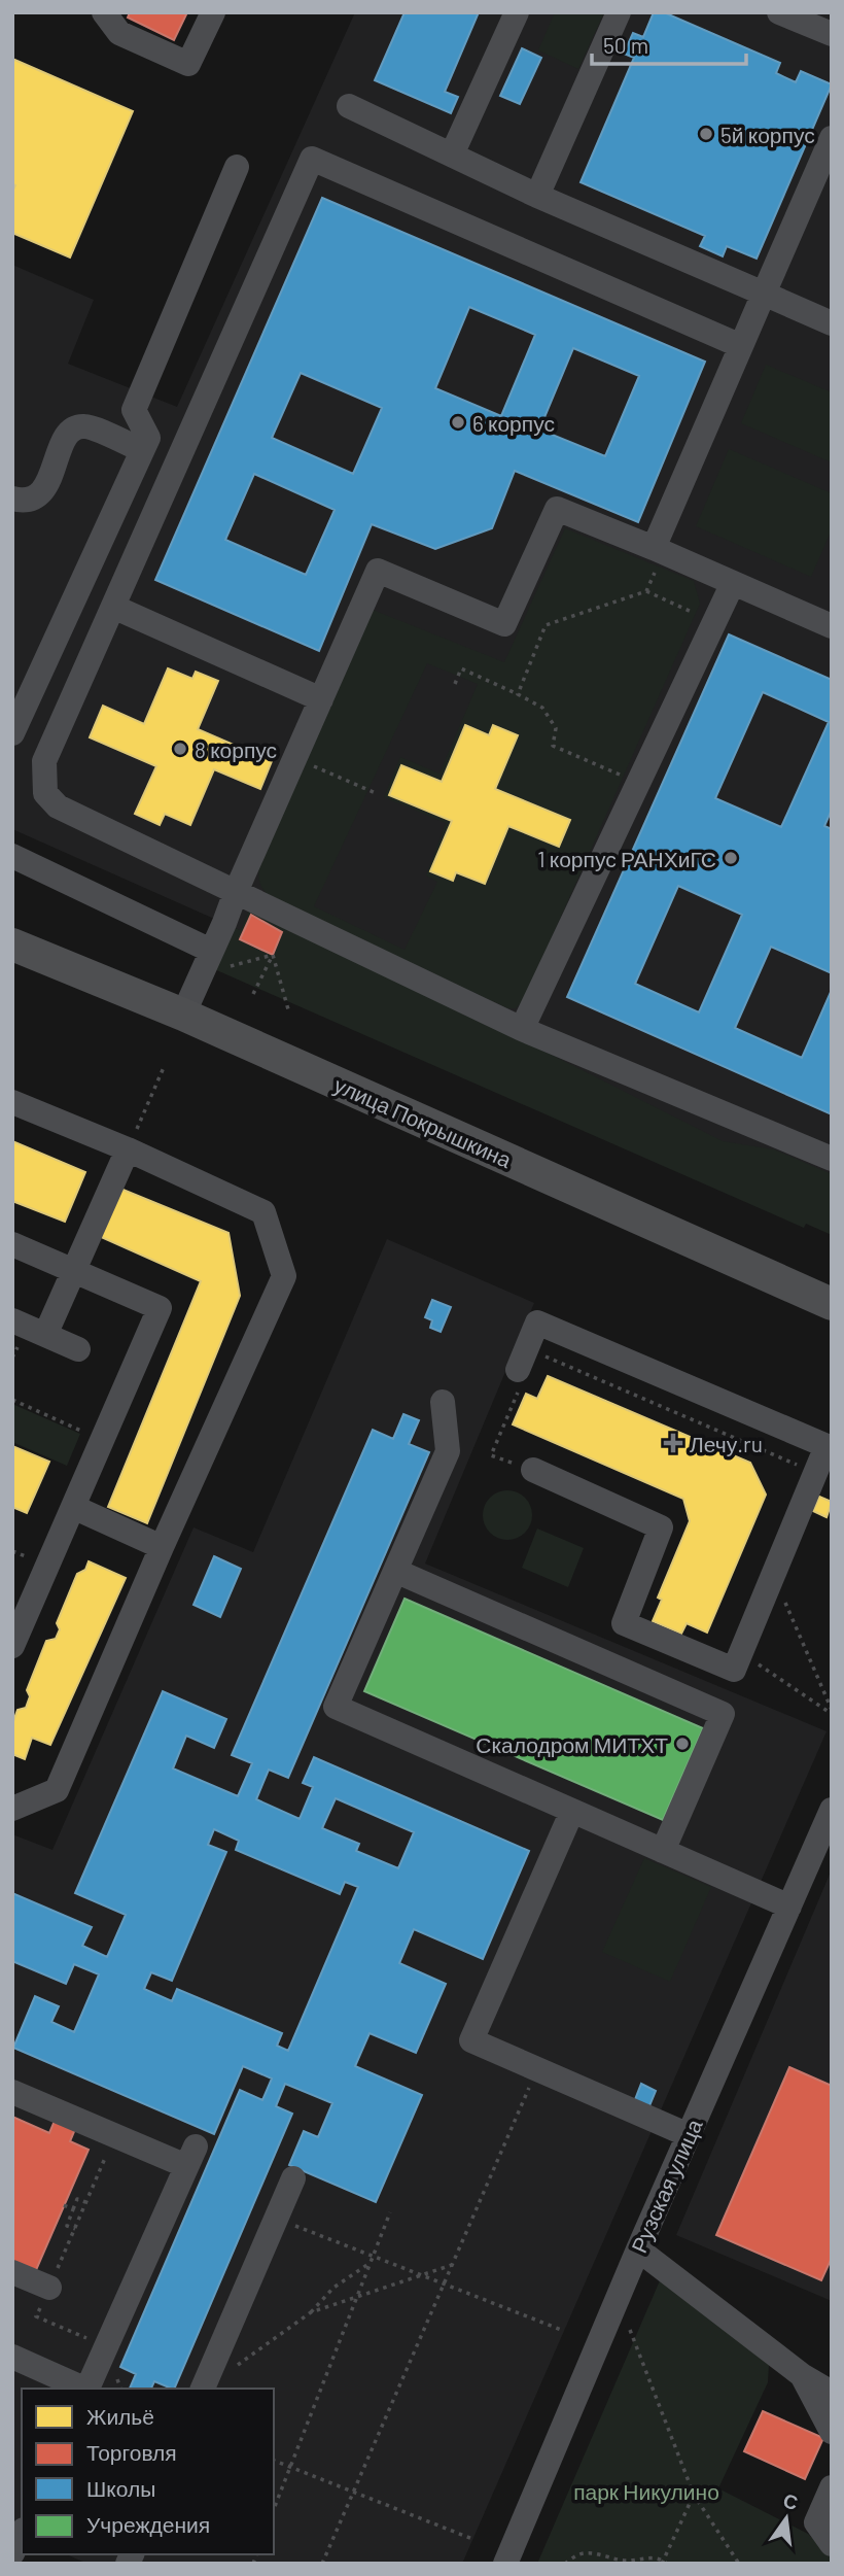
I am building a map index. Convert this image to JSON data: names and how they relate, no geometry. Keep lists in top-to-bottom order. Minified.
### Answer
{"streets":{"main road":["улица Покрышкина"],"street":["Рузская улица"]},"parks":["парк Никулино"],"places":{"other":["5й корпус","6 корпус","8 корпус","1 корпус РАНХиГС","Скалодром МИТХТ"],"health":["Лечу.ru"]},"legend":["Жильё","Торговля","Школы","Учреждения"],"scale_bar":"50 m","north":"top"}
